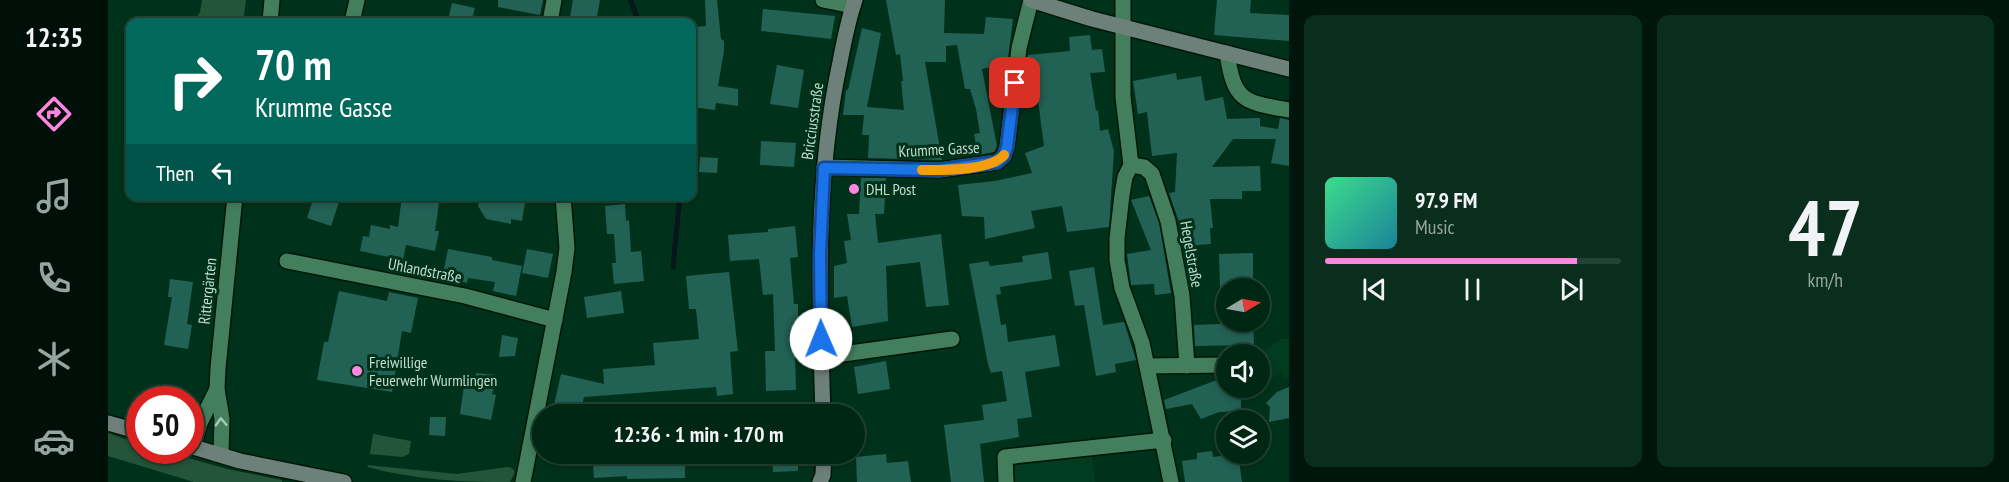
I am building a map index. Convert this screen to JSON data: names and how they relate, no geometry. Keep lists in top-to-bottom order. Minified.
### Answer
{"streets":{"main road":["Bricciusstraße"],"street":["Krumme Gasse","Hegelstraße","Uhlandstraße","Rittergärten"]},"crossings":[["Bricciusstraße","Krumme Gasse"]],"places":["DHL Post","Freiwillige Feuerwehr Wurmlingen"],"north":"right","page":{"tabs":"12:35","tile":["47","km/h"],"turn":["70 m","Krumme Gasse"],"then":"Then","song":["97.9 FM","Music"],"limit":"50","trip":"12:36 · 1 min · 170 m"}}
